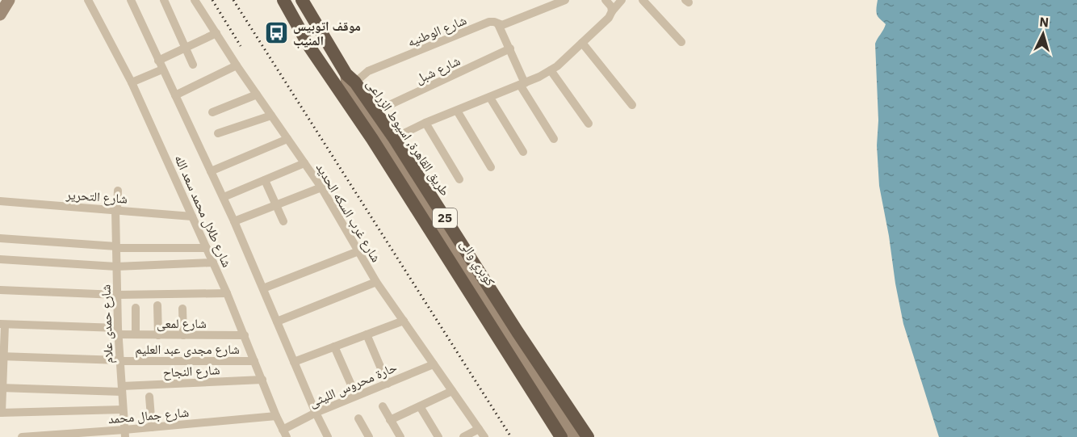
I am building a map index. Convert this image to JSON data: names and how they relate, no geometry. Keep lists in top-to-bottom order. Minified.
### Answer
{"streets":{"highway":["طريق القاهرة, اسيوط الزراعى","25"],"main road":["كوبري والى"],"street":["شارع الوطنيه","شارع شبل","شارع التحرير","شارع طلال محمد سعد الله","شارع غرب السكه الحديد","شارع لمعى","شارع حمدى علام","شارع مجدى عبد العليم","شارع النجاح","حارة محروس الليثى","شارع جمال محمد"]},"crossings":[["شارع الوطنيه","طريق القاهرة, اسيوط الزراعى"],["شارع الوطنيه","كوبري والى"],["شارع شبل","طريق القاهرة, اسيوط الزراعى"],["طريق القاهرة, اسيوط الزراعى","كوبري والى"],["شارع التحرير","شارع طلال محمد سعد الله"],["شارع التحرير","شارع حمدى علام"],["شارع طلال محمد سعد الله","شارع لمعى"],["شارع طلال محمد سعد الله","شارع مجدى عبد العليم"],["شارع طلال محمد سعد الله","شارع النجاح"],["شارع طلال محمد سعد الله","حارة محروس الليثى"],["شارع طلال محمد سعد الله","شارع جمال محمد"],["شارع غرب السكه الحديد","حارة محروس الليثى"],["25","كوبري والى"],["شارع لمعى","شارع حمدى علام"],["شارع حمدى علام","شارع مجدى عبد العليم"],["شارع حمدى علام","شارع النجاح"],["شارع حمدى علام","شارع جمال محمد"]],"places":{"bus stop":["موقف اتوبيس المنيب"]},"north":"top"}
